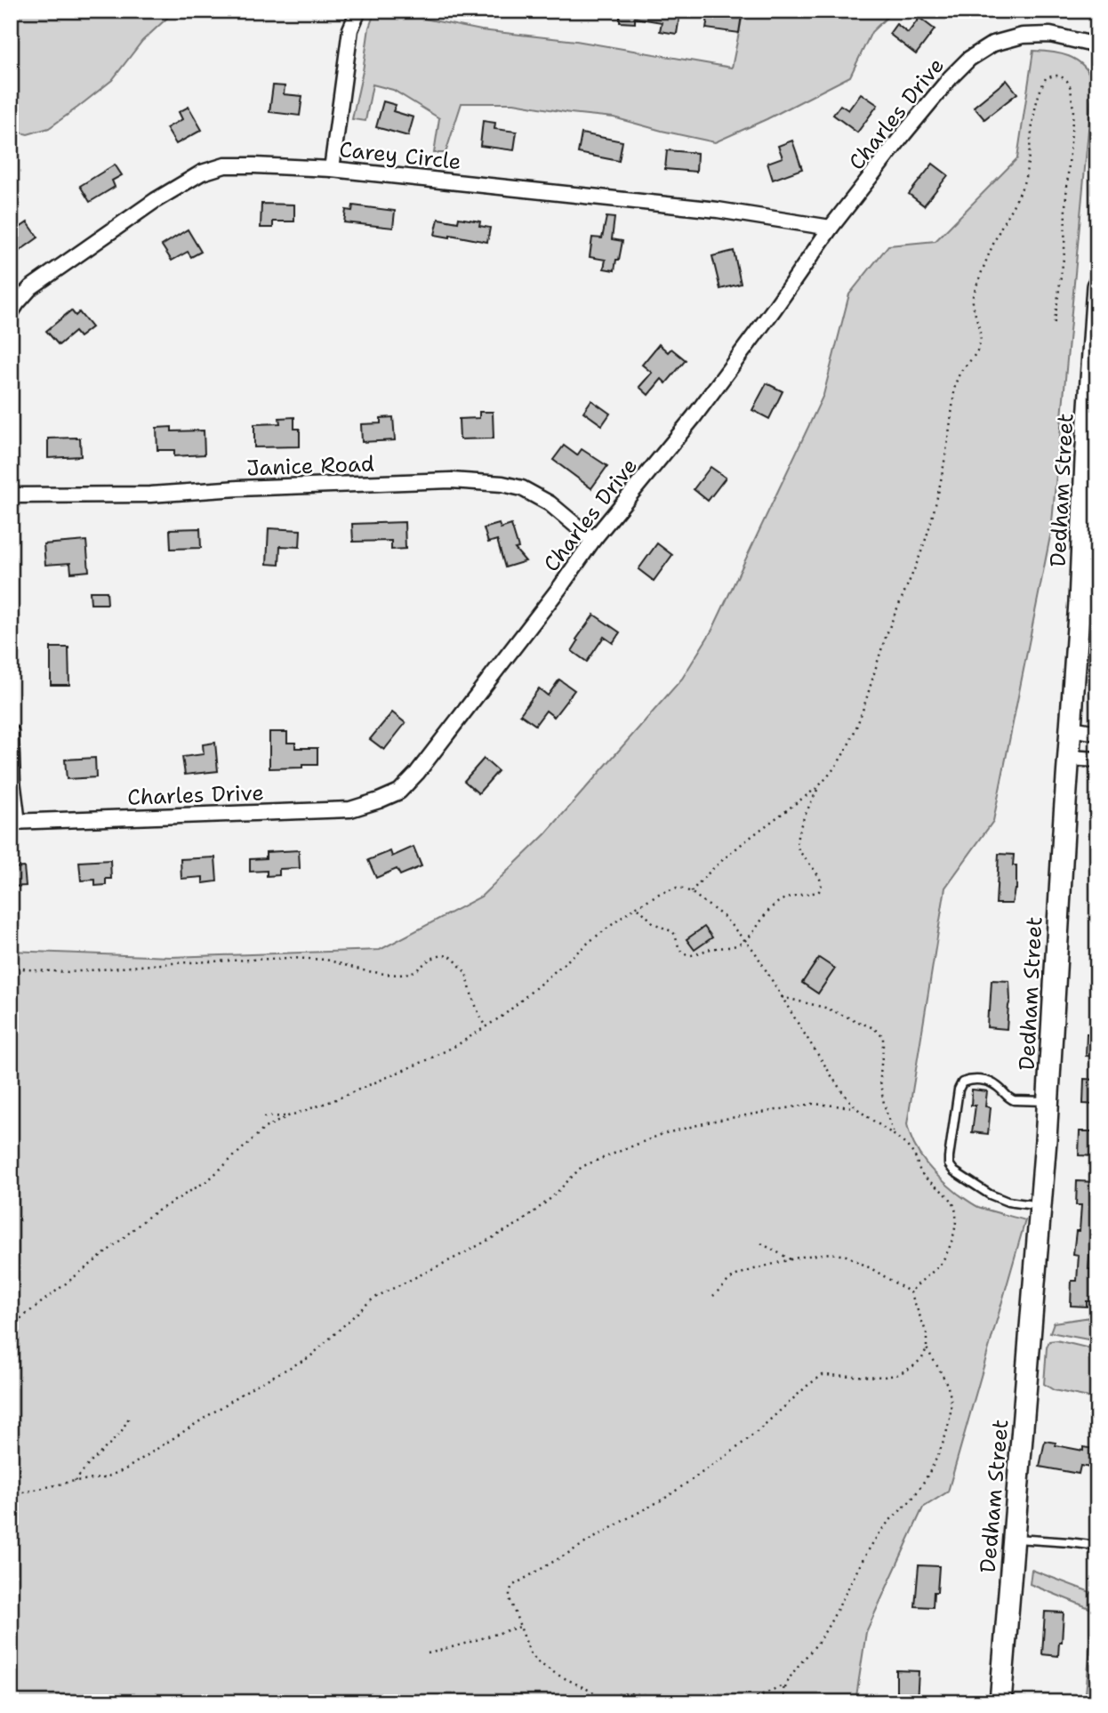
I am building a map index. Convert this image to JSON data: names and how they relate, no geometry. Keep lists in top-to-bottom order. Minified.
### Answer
{"streets":{"main road":["Dedham Street"],"street":["Charles Drive","Carey Circle","Janice Road"]},"crossings":[["Charles Drive","Carey Circle"],["Charles Drive","Janice Road"]]}
